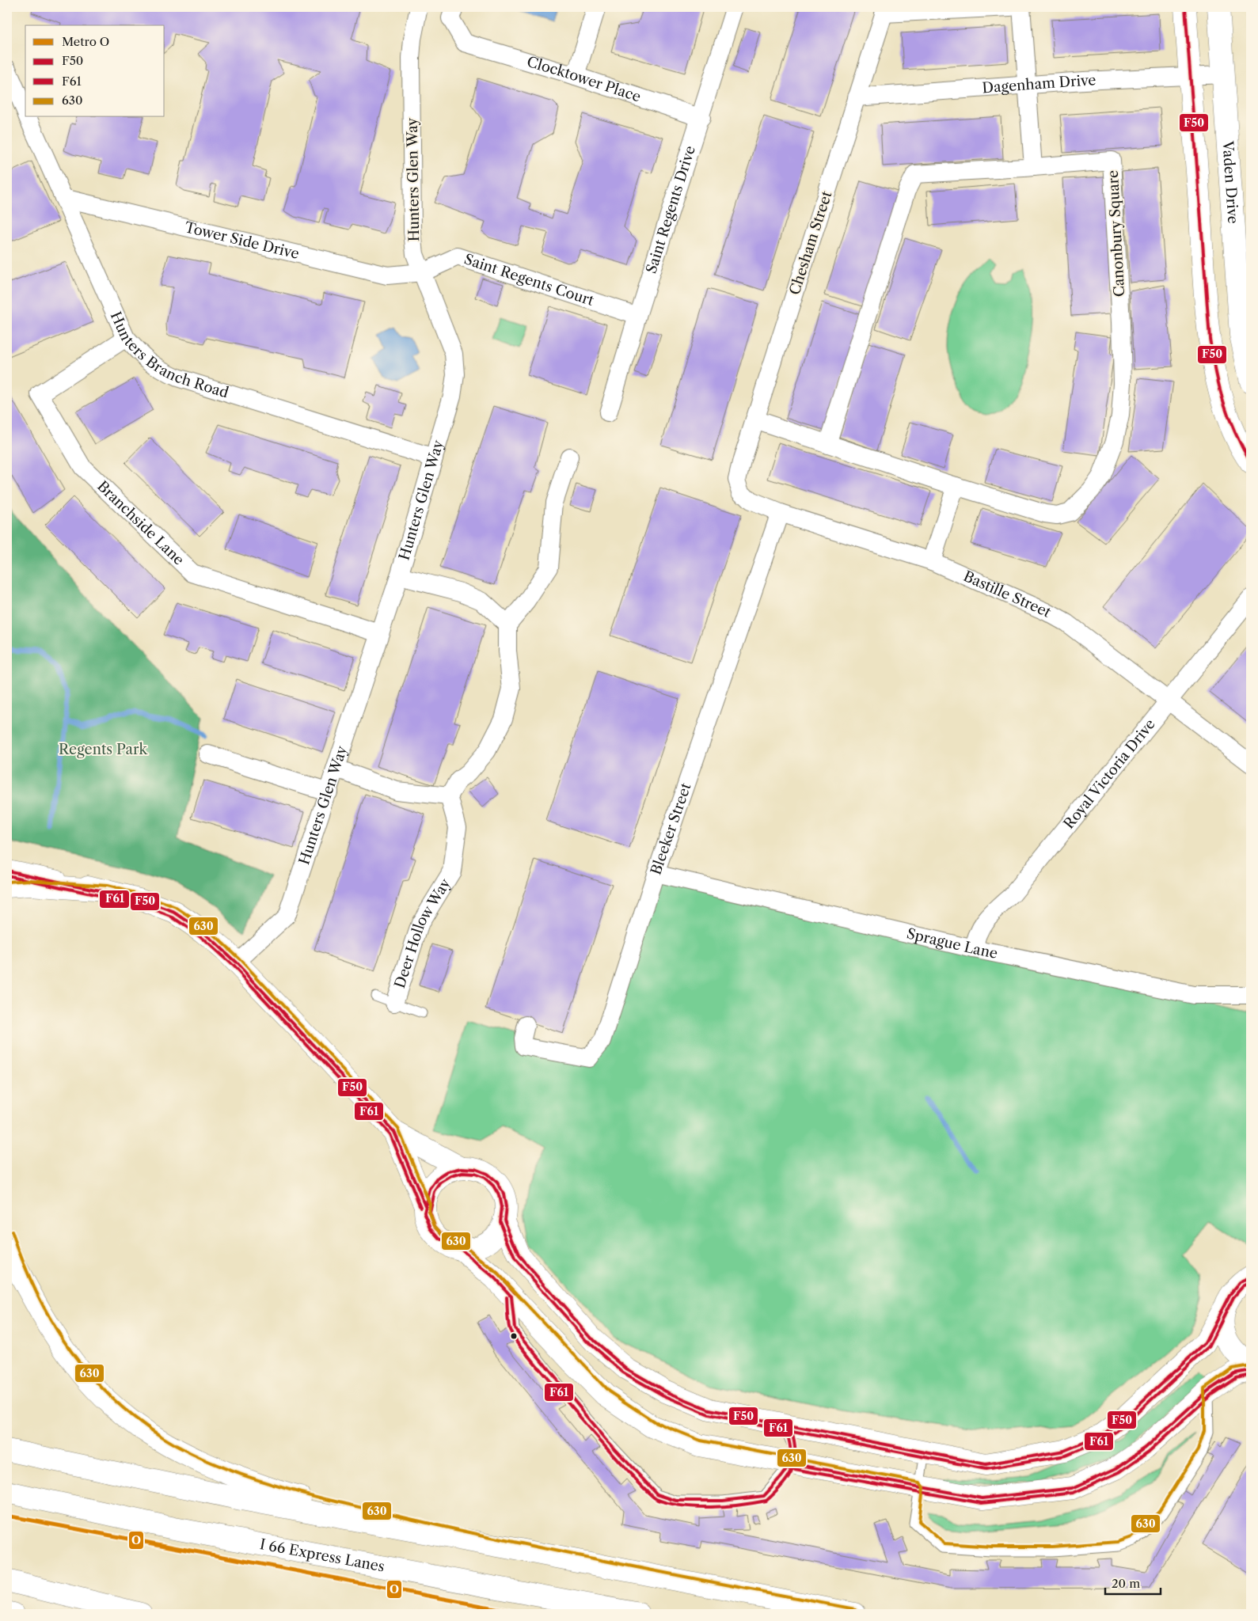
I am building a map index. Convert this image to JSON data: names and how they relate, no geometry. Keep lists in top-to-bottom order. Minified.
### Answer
{"streets":{"main road":["Vaden Drive","I 66 Express Lanes"],"street":["Clocktower Place","Dagenham Drive","Hunters Glen Way","Saint Regents Drive","Canonbury Square","Tower Side Drive","Chesham Street","Saint Regents Court","Hunters Branch Road","Branchside Lane","Bastille Street","Royal Victoria Drive","Bleeker Street","Deer Hollow Way","Sprague Lane"]},"crossings":[["Clocktower Place","Saint Regents Drive"],["Dagenham Drive","Vaden Drive"],["Dagenham Drive","Chesham Street"],["Hunters Glen Way","Tower Side Drive"],["Hunters Glen Way","Saint Regents Court"],["Hunters Glen Way","Hunters Branch Road"],["Hunters Glen Way","Branchside Lane"],["Saint Regents Drive","Saint Regents Court"],["Canonbury Square","Chesham Street"],["Tower Side Drive","Saint Regents Court"],["Tower Side Drive","Hunters Branch Road"],["Chesham Street","Bastille Street"],["Hunters Branch Road","Branchside Lane"],["Bastille Street","Royal Victoria Drive"],["Bastille Street","Bleeker Street"],["Royal Victoria Drive","Sprague Lane"],["Bleeker Street","Sprague Lane"]],"parks":["Regents Park"],"lines":["transit line F50","transit line F61","transit line 630","metro line O"],"legend":["Metro O","F50","F61","630"],"scale_bar":"20 m"}
